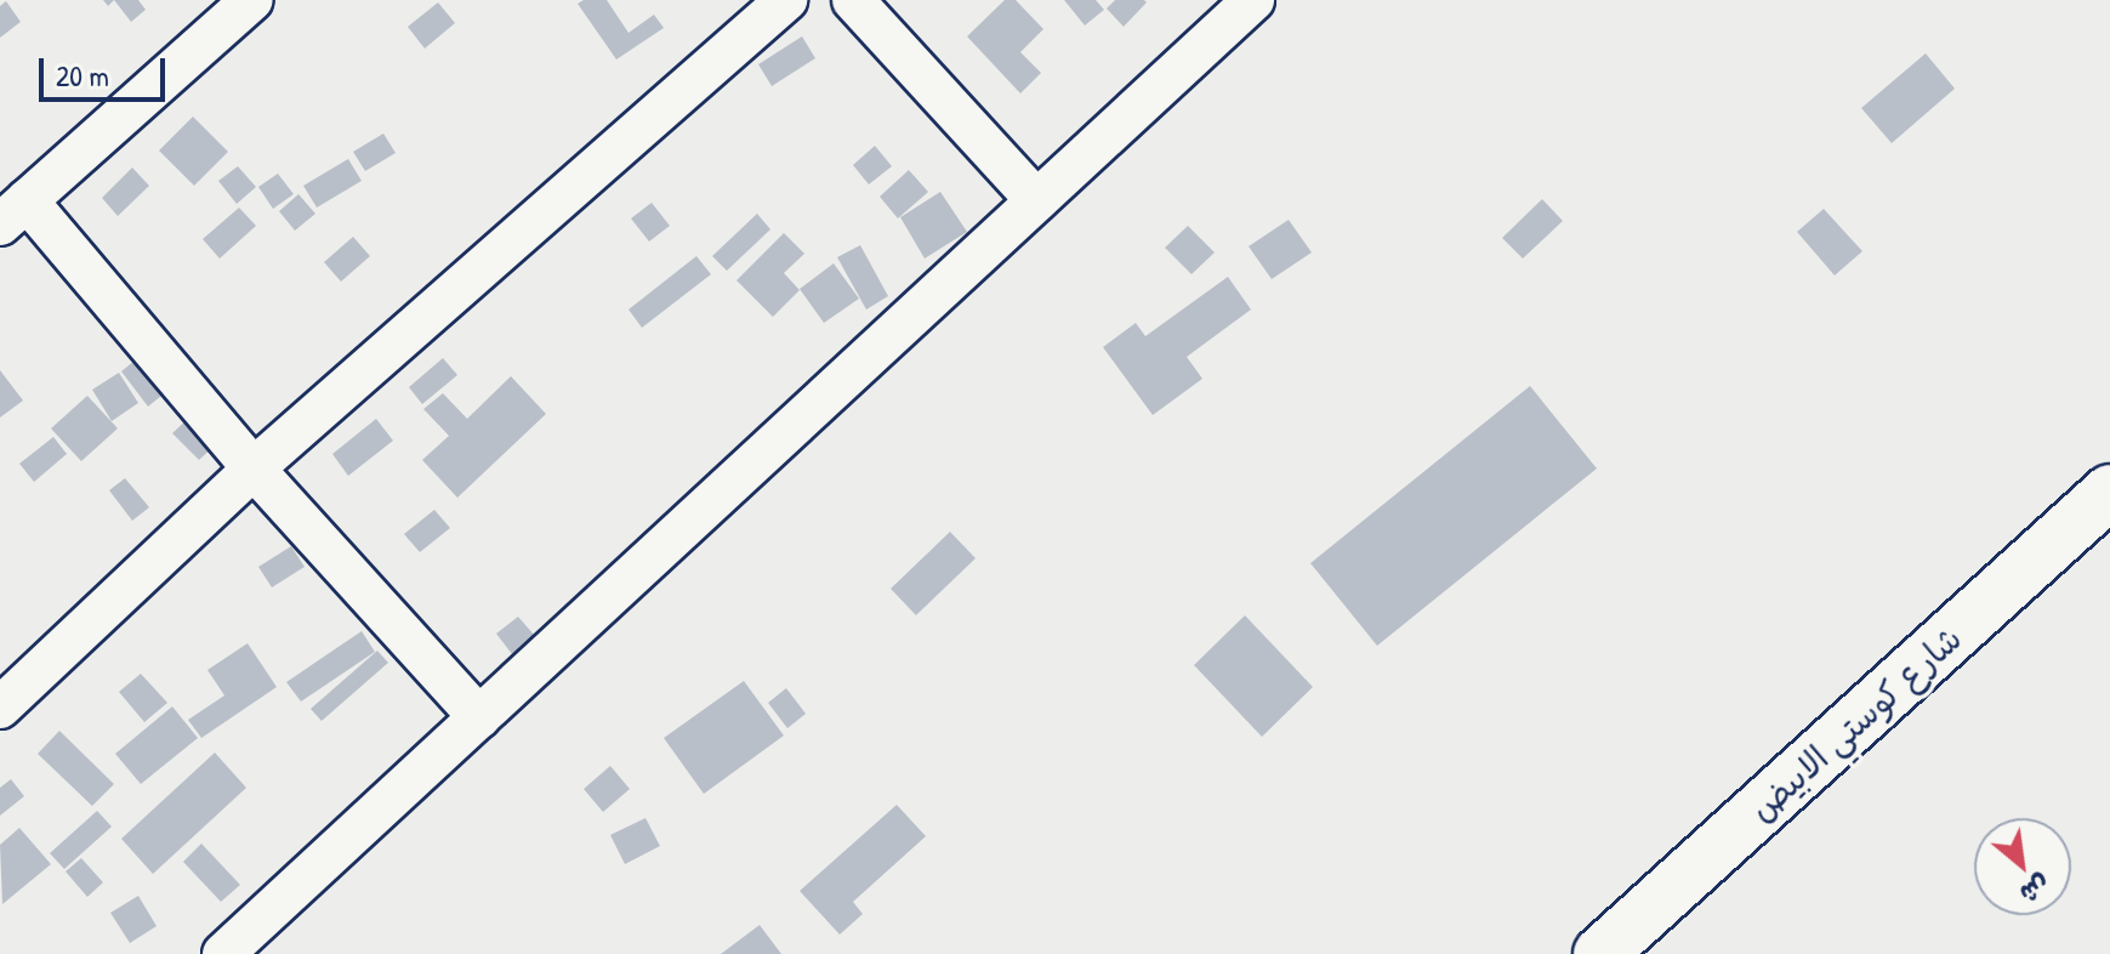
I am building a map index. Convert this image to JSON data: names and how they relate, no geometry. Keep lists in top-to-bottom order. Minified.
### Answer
{"streets":{"highway":["شارع كوستي الابيض"]},"scale_bar":"20 m","north":"bottom right"}
